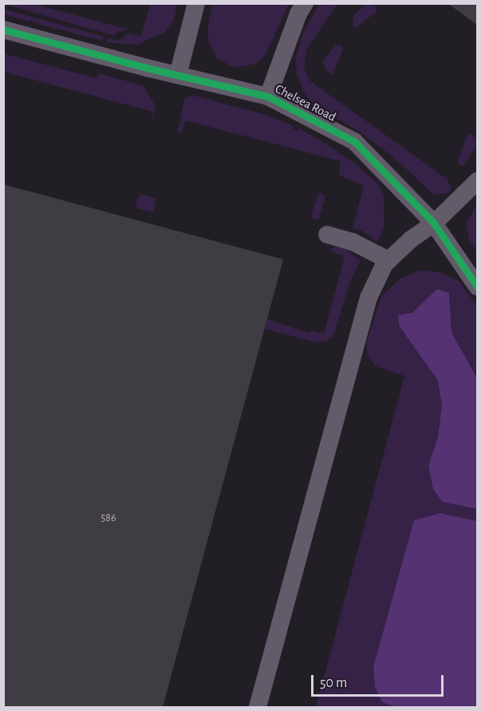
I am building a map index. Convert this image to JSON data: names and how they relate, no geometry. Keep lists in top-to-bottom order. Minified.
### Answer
{"streets":{"street":["Chelsea Road"]},"house_numbers":["586"],"scale_bar":"50 m"}
